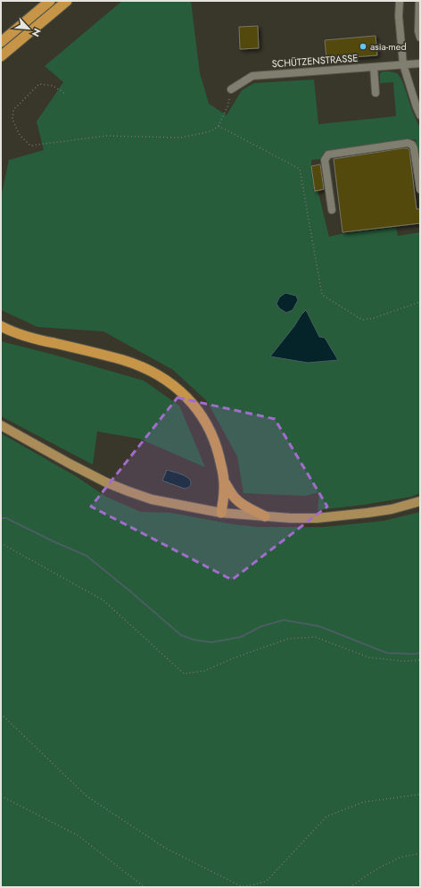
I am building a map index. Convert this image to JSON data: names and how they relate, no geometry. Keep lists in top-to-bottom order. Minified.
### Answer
{"streets":{"street":["SCHÜTZENSTRASSE"]},"places":["asia-med"],"north":"bottom right"}
